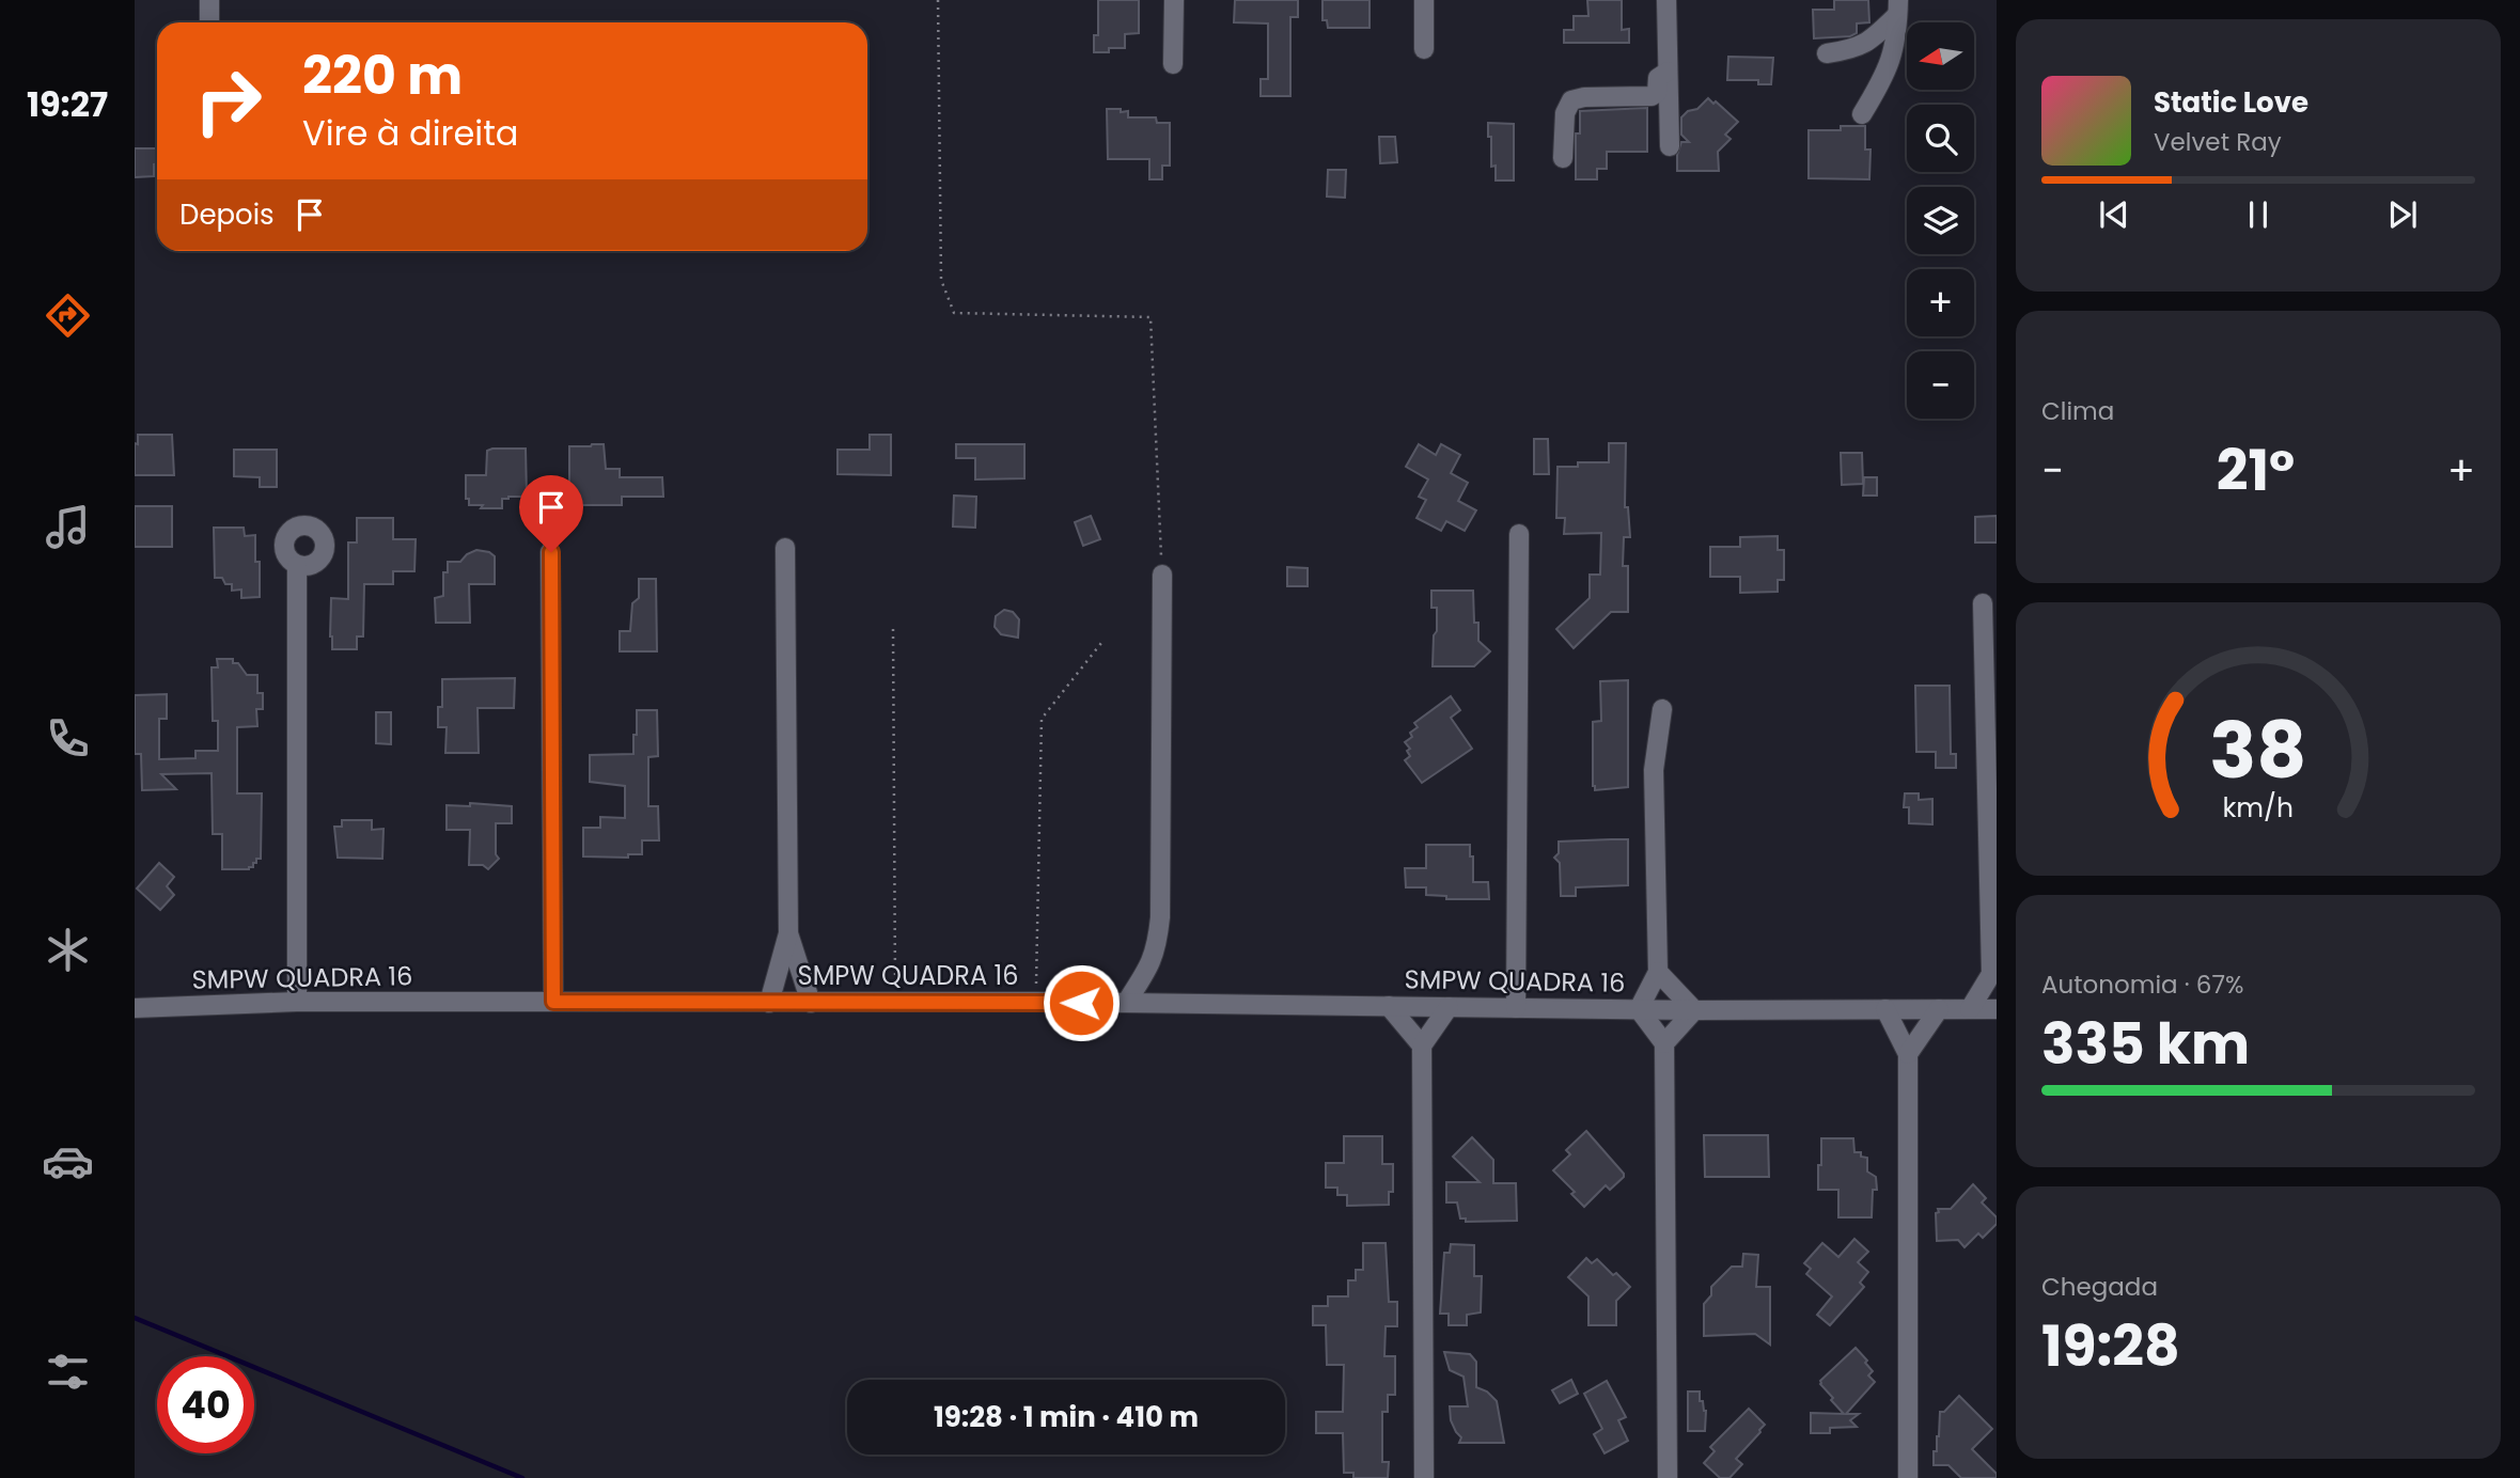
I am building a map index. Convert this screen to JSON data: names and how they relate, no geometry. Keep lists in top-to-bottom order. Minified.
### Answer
{"streets":{"street":["SMPW QUADRA 16"]},"north":"left","page":{"tabs":"19:27","map_buttons":["+","−"],"turn":["220 m","Vire à direita"],"song":["Static Love","Velvet Ray"],"then":"Depois","tile":["Clima",["Autonomia · 67%","335 km"],["Chegada","19:28"]],"heat":["−","21°","+"],"limit":"40","trip":"19:28 · 1 min · 410 m","gauge":["38","km/h"]}}
